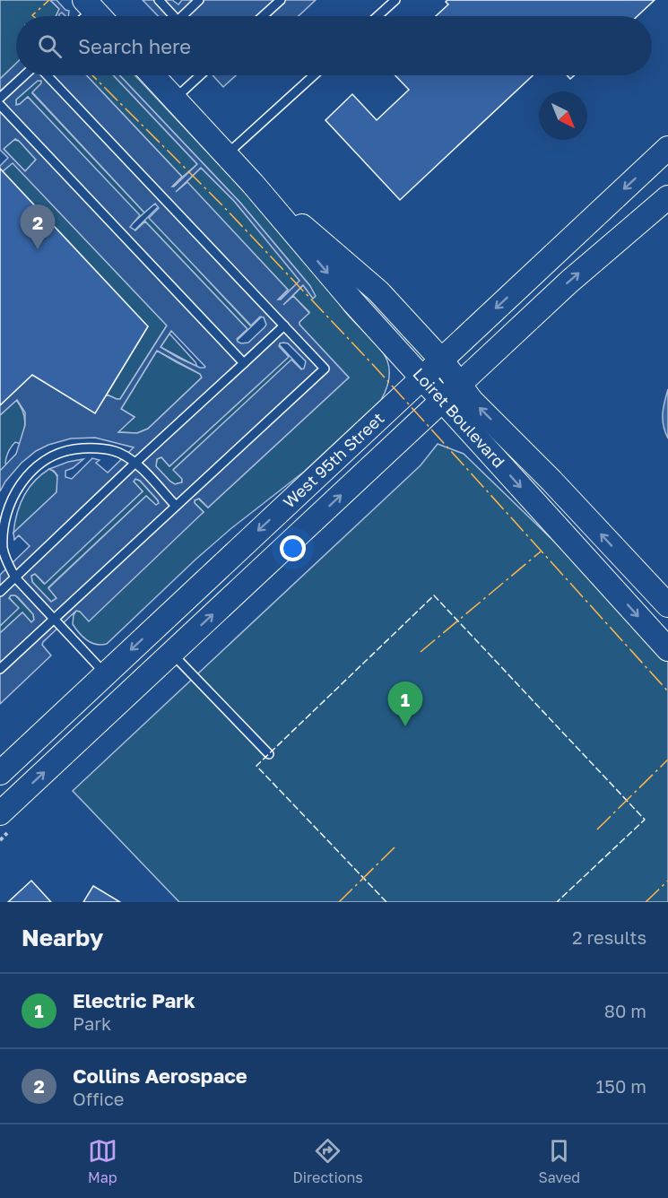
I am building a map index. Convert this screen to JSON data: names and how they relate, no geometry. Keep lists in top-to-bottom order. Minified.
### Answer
{"streets":{"main road":["Loiret Boulevard","West 95th Street"]},"crossings":[["Loiret Boulevard","West 95th Street"]],"north":"bottom right","page":{"search":"Search here","pins":["2","1"],"heading":["Nearby","2 results"],"list":[{"mark":"1","name":"Electric Park","note":"Park","value":"80 m"},{"mark":"2","name":"Collins Aerospace","note":"Office","value":"150 m"}],"nav":["Map","Directions","Saved"]}}
